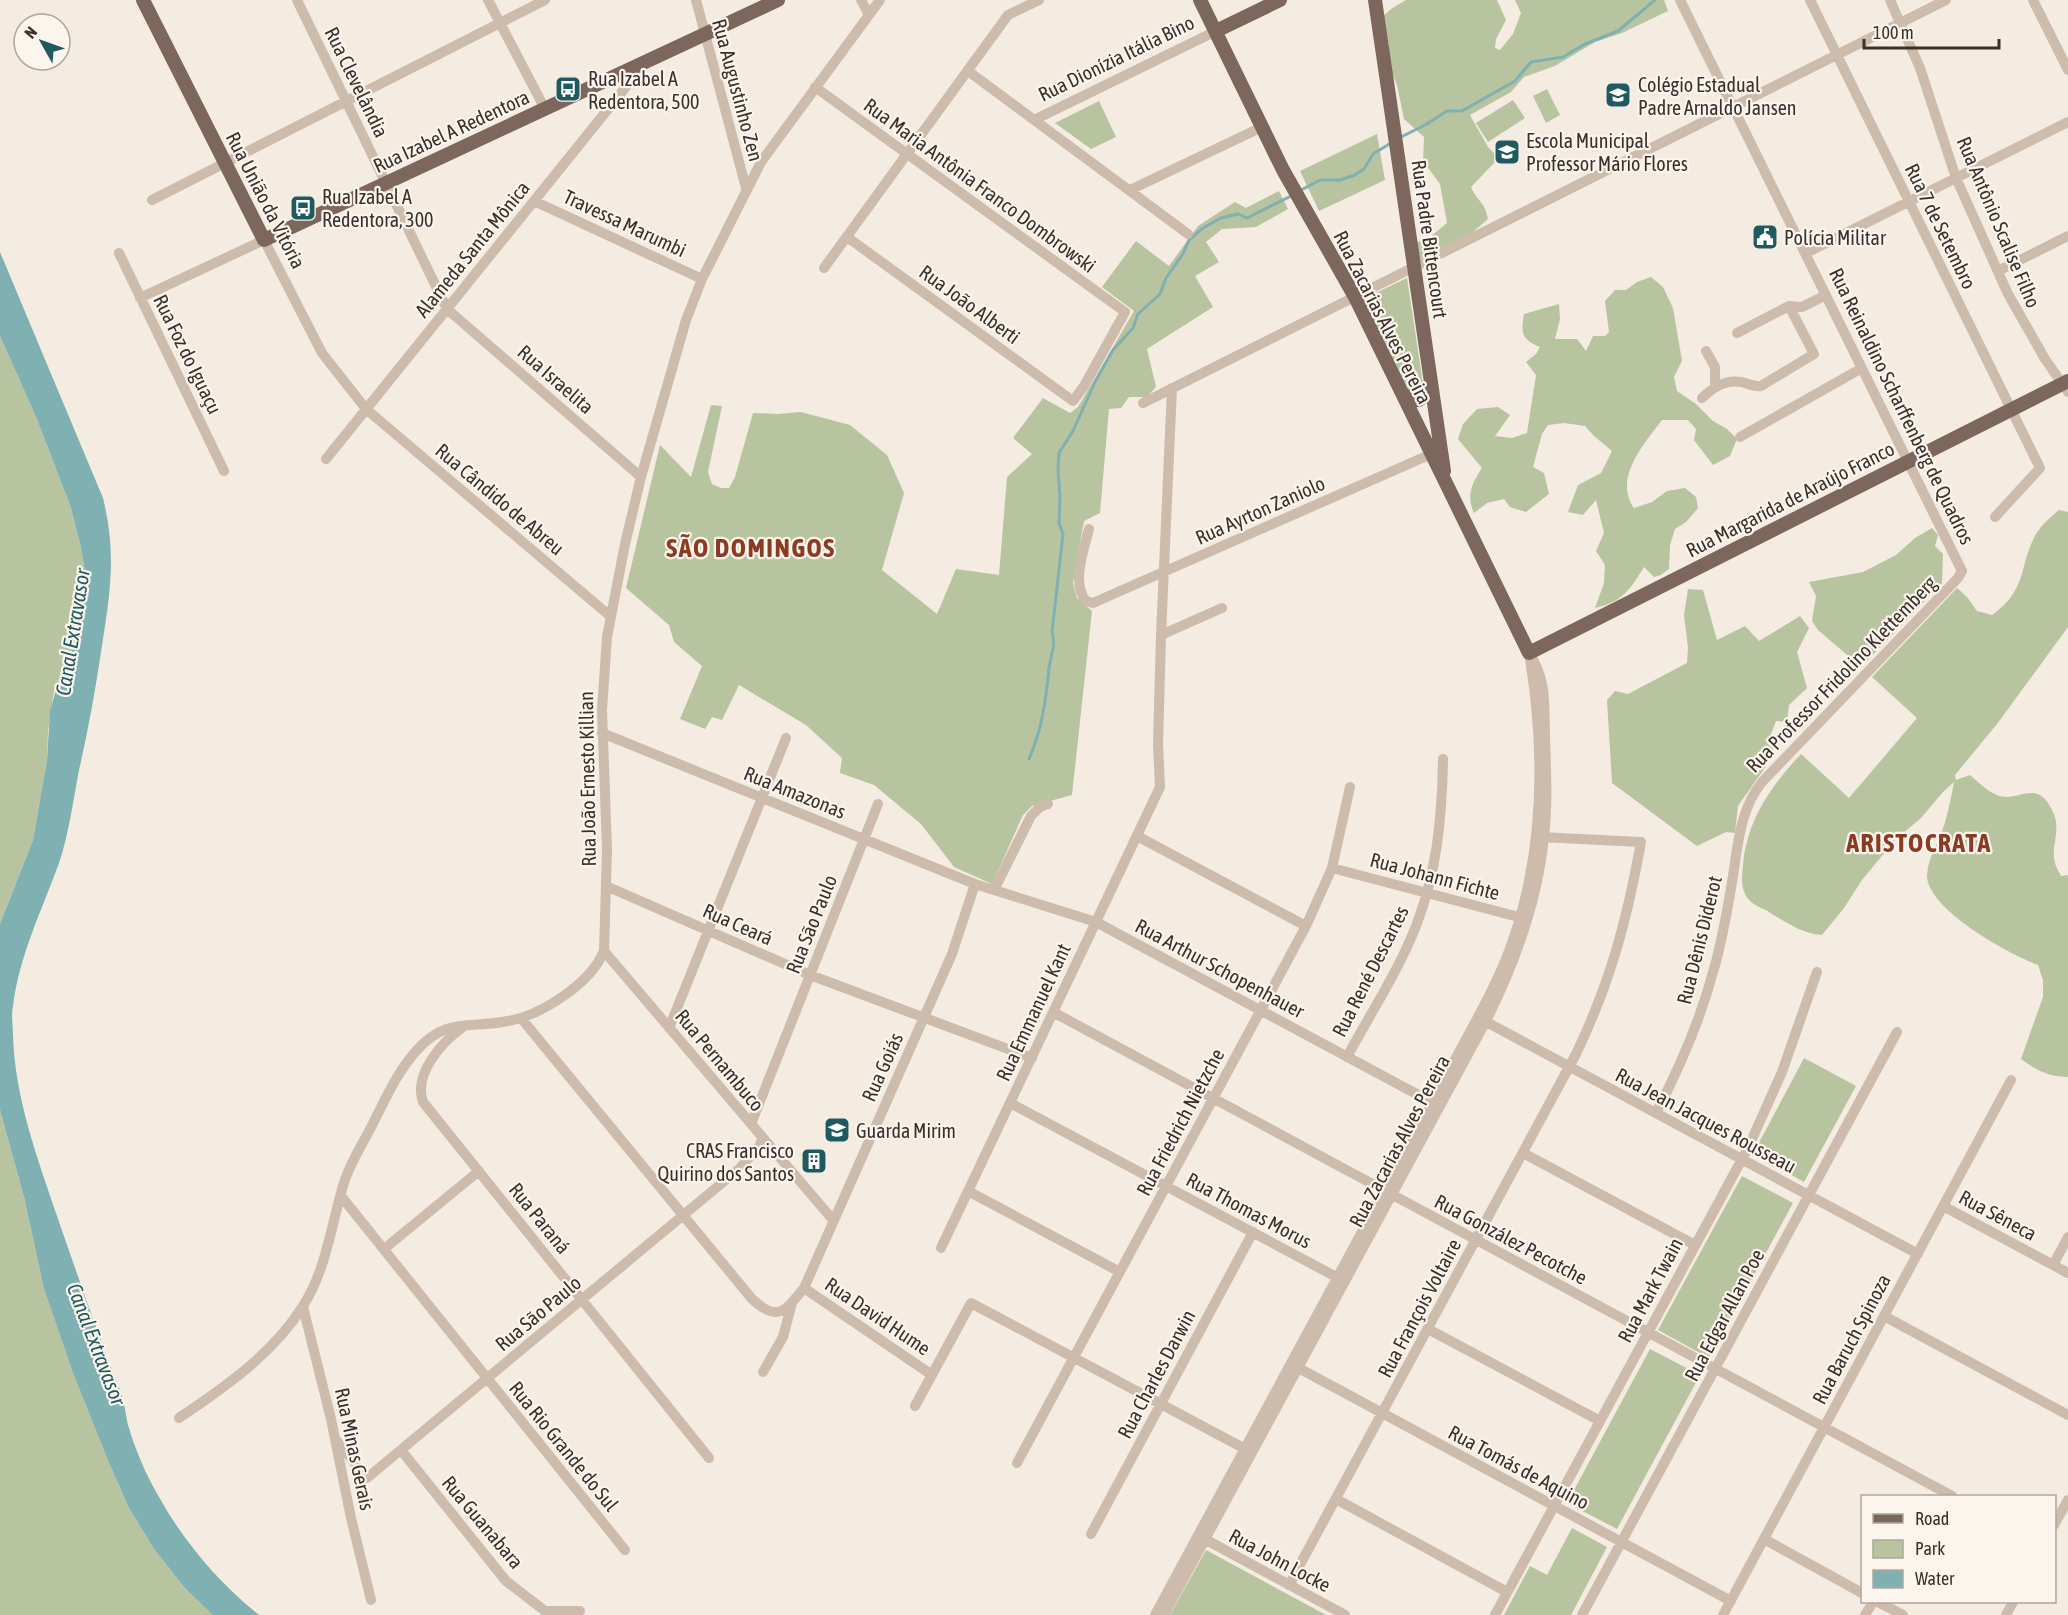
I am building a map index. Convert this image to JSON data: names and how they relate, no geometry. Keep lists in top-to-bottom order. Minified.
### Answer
{"streets":{"main road":["Rua Dionízia Itália Bino","Rua Izabel A Redentora","Rua União da Vitória","Rua Padre Bittencourt","Rua Zacarias Alves Pereira","Rua Margarida de Araújo Franco"],"street":["Rua Clevelândia","Rua Augustinho Zen","Rua Maria Antônia Franco Dombrowski","Rua Antônio Scalise Filho","Travessa Marumbi","Rua 7 de Setembro","Alameda Santa Mônica","Rua João Alberti","Rua Foz do Iguaçu","Rua Israelita","Rua Reinaldino Scharffenberg de Quadros","Rua Cândido de Abreu","Rua Ayrton Zaniolo","Rua Professor Fridolino Klettemberg","Rua João Ernesto Killian","Rua Amazonas","Rua Johann Fichte","Rua Ceará","Rua São Paulo","Rua Dênis Diderot","Rua Arthur Schopenhauer","Rua René Descartes","Rua Emmanuel Kant","Rua Pernambuco","Rua Goiás","Rua Jean Jacques Rousseau","Rua Friedrich Nietzche","Rua Thomas Morus","Rua Sêneca","Rua Paraná","Rua González Pecotche","Rua Mark Twain","Rua François Voltaire","Rua Edgar Allan Poe","Rua David Hume","Rua Baruch Spinoza","Rua Charles Darwin","Rua Rio Grande do Sul","Rua Minas Gerais","Rua Tomás de Aquino","Rua Guanabara","Rua John Locke"]},"crossings":[["Rua Dionízia Itália Bino","Rua Zacarias Alves Pereira"],["Rua Clevelândia","Rua Izabel A Redentora"],["Rua Clevelândia","Alameda Santa Mônica"],["Rua Clevelândia","Rua Israelita"],["Rua Augustinho Zen","Rua Izabel A Redentora"],["Rua Augustinho Zen","Rua João Ernesto Killian"],["Rua Izabel A Redentora","Rua União da Vitória"],["Rua Izabel A Redentora","Alameda Santa Mônica"],["Rua Izabel A Redentora","Rua Foz do Iguaçu"],["Rua Maria Antônia Franco Dombrowski","Rua João Alberti"],["Rua Maria Antônia Franco Dombrowski","Rua João Ernesto Killian"],["Rua União da Vitória","Alameda Santa Mônica"],["Rua União da Vitória","Rua Cândido de Abreu"],["Rua Antônio Scalise Filho","Rua Margarida de Araújo Franco"],["Travessa Marumbi","Alameda Santa Mônica"],["Travessa Marumbi","Rua João Ernesto Killian"],["Rua 7 de Setembro","Rua Margarida de Araújo Franco"],["Rua Padre Bittencourt","Rua Zacarias Alves Pereira"],["Rua Padre Bittencourt","Rua Ayrton Zaniolo"],["Alameda Santa Mônica","Rua Israelita"],["Alameda Santa Mônica","Rua Cândido de Abreu"],["Rua Zacarias Alves Pereira","Rua Margarida de Araújo Franco"],["Rua Zacarias Alves Pereira","Rua Ayrton Zaniolo"],["Rua Zacarias Alves Pereira","Rua Johann Fichte"],["Rua Zacarias Alves Pereira","Rua Arthur Schopenhauer"],["Rua Zacarias Alves Pereira","Rua Jean Jacques Rousseau"],["Rua Zacarias Alves Pereira","Rua Thomas Morus"],["Rua Zacarias Alves Pereira","Rua González Pecotche"],["Rua Zacarias Alves Pereira","Rua François Voltaire"],["Rua Zacarias Alves Pereira","Rua Tomás de Aquino"],["Rua Zacarias Alves Pereira","Rua John Locke"],["Rua Israelita","Rua João Ernesto Killian"],["Rua Reinaldino Scharffenberg de Quadros","Rua Margarida de Araújo Franco"],["Rua Reinaldino Scharffenberg de Quadros","Rua Professor Fridolino Klettemberg"],["Rua Cândido de Abreu","Rua João Ernesto Killian"],["Rua Professor Fridolino Klettemberg","Rua Dênis Diderot"],["Rua João Ernesto Killian","Rua Amazonas"],["Rua João Ernesto Killian","Rua Ceará"],["Rua João Ernesto Killian","Rua Pernambuco"],["Rua Amazonas","Rua São Paulo"],["Rua Amazonas","Rua Arthur Schopenhauer"],["Rua Amazonas","Rua Goiás"],["Rua Johann Fichte","Rua René Descartes"],["Rua Johann Fichte","Rua Friedrich Nietzche"],["Rua Ceará","Rua São Paulo"],["Rua Ceará","Rua Emmanuel Kant"],["Rua Ceará","Rua Goiás"],["Rua São Paulo","Rua Pernambuco"],["Rua São Paulo","Rua Goiás"],["Rua São Paulo","Rua Paraná"],["Rua São Paulo","Rua Rio Grande do Sul"],["Rua São Paulo","Rua Minas Gerais"],["Rua São Paulo","Rua Guanabara"],["Rua Dênis Diderot","Rua Jean Jacques Rousseau"],["Rua Arthur Schopenhauer","Rua René Descartes"],["Rua Arthur Schopenhauer","Rua Emmanuel Kant"],["Rua Arthur Schopenhauer","Rua Goiás"],["Rua Arthur Schopenhauer","Rua Friedrich Nietzche"],["Rua Emmanuel Kant","Rua Thomas Morus"],["Rua Emmanuel Kant","Rua González Pecotche"],["Rua Pernambuco","Rua Goiás"],["Rua Goiás","Rua David Hume"],["Rua Jean Jacques Rousseau","Rua Mark Twain"],["Rua Jean Jacques Rousseau","Rua François Voltaire"],["Rua Jean Jacques Rousseau","Rua Edgar Allan Poe"],["Rua Jean Jacques Rousseau","Rua Baruch Spinoza"],["Rua Friedrich Nietzche","Rua Thomas Morus"],["Rua Friedrich Nietzche","Rua González Pecotche"],["Rua Thomas Morus","Rua Charles Darwin"],["Rua Sêneca","Rua Baruch Spinoza"],["Rua González Pecotche","Rua Mark Twain"],["Rua González Pecotche","Rua François Voltaire"],["Rua González Pecotche","Rua Edgar Allan Poe"],["Rua González Pecotche","Rua Baruch Spinoza"],["Rua Mark Twain","Rua Tomás de Aquino"],["Rua François Voltaire","Rua Tomás de Aquino"],["Rua François Voltaire","Rua John Locke"],["Rua Edgar Allan Poe","Rua Tomás de Aquino"],["Rua Baruch Spinoza","Rua Tomás de Aquino"]],"districts":["SÃO DOMINGOS","ARISTOCRATA"],"water":["Canal Extravasor"],"places":{"bus stop":["Rua Izabel A Redentora, 500","Rua Izabel A Redentora, 300"],"school or university":["Colégio Estadual Padre Arnaldo Jansen","Escola Municipal Professor Mário Flores","Guarda Mirim"],"public building":["Polícia Militar"],"building":["CRAS Francisco Quirino dos Santos"]},"legend":["Road","Park","Water"],"scale_bar":"100 m","north":"top left"}
